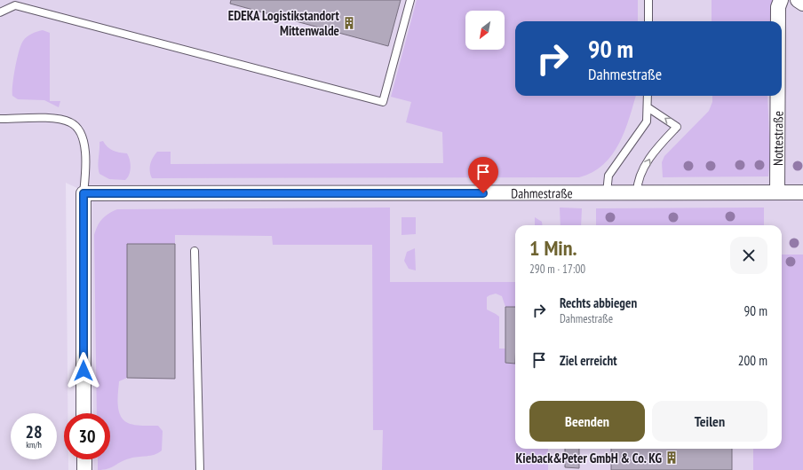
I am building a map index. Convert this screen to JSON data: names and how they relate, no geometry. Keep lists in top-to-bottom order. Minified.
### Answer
{"streets":{"street":["Nottestraße","Dahmestraße"]},"crossings":[["Nottestraße","Dahmestraße"]],"places":{"building":["EDEKA Logistikstandort Mittenwalde","Kieback&Peter GmbH & Co. KG"]},"north":"bottom left","page":{"turn":["90 m","Dahmestraße"],"heading":["1 Min.","290 m · 17:00"],"list":[{"name":"Rechts abbiegen","note":"Dahmestraße","value":"90 m"},{"name":"Ziel erreicht","value":"200 m"}],"buttons":["Beenden","Teilen"],"speed":"28 km/h","limit":"30"}}
